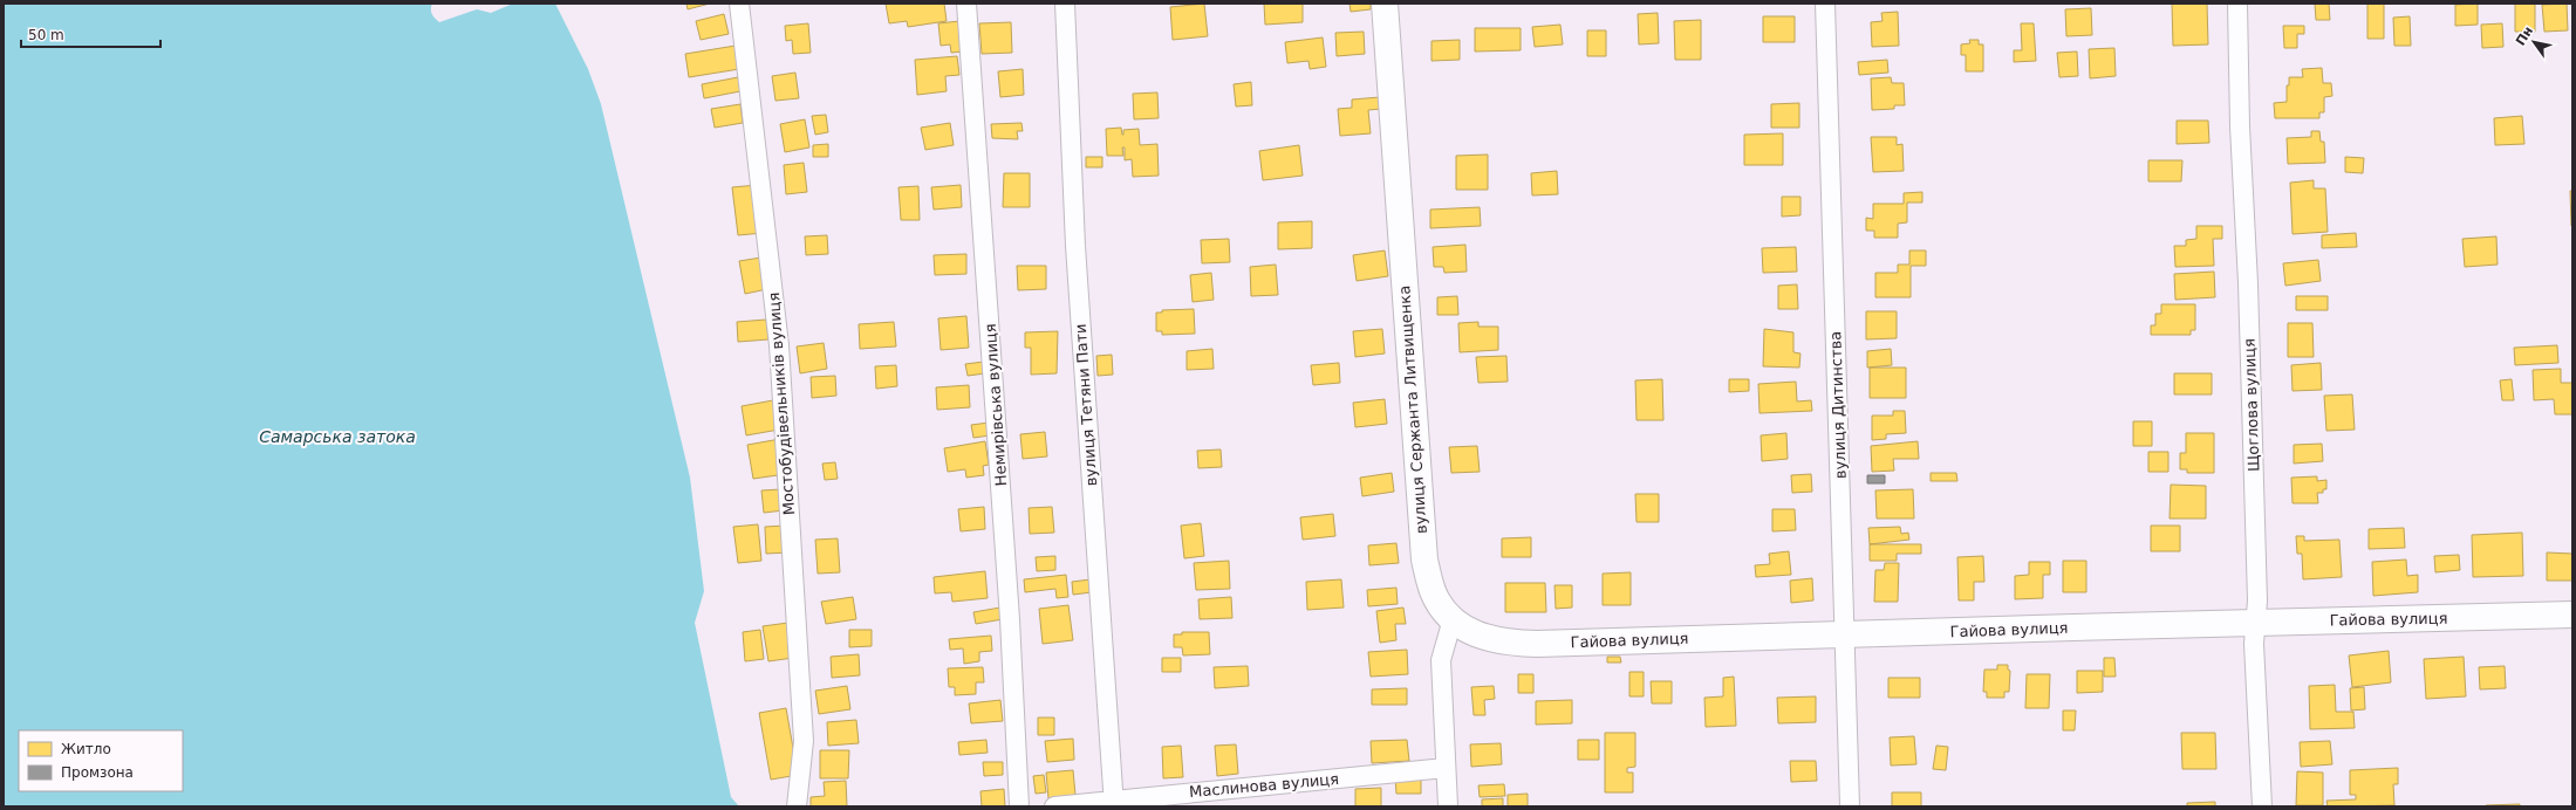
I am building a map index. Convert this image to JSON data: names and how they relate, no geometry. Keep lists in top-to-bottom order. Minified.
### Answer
{"streets":{"main road":["вулиця Сержанта Литвищенка","Гайова вулиця"],"street":["Мостобудівельників вулиця","Немирівська вулиця","вулиця Тетяни Пати","вулиця Дитинства","Щоглова вулиця","Маслинова вулиця"]},"crossings":[["вулиця Тетяни Пати","Маслинова вулиця"],["вулиця Дитинства","Гайова вулиця"],["Щоглова вулиця","Гайова вулиця"],["вулиця Сержанта Литвищенка","Гайова вулиця"]],"water":["Самарська затока"],"legend":["Житло","Промзона"],"scale_bar":"50 m","north":"top left"}
